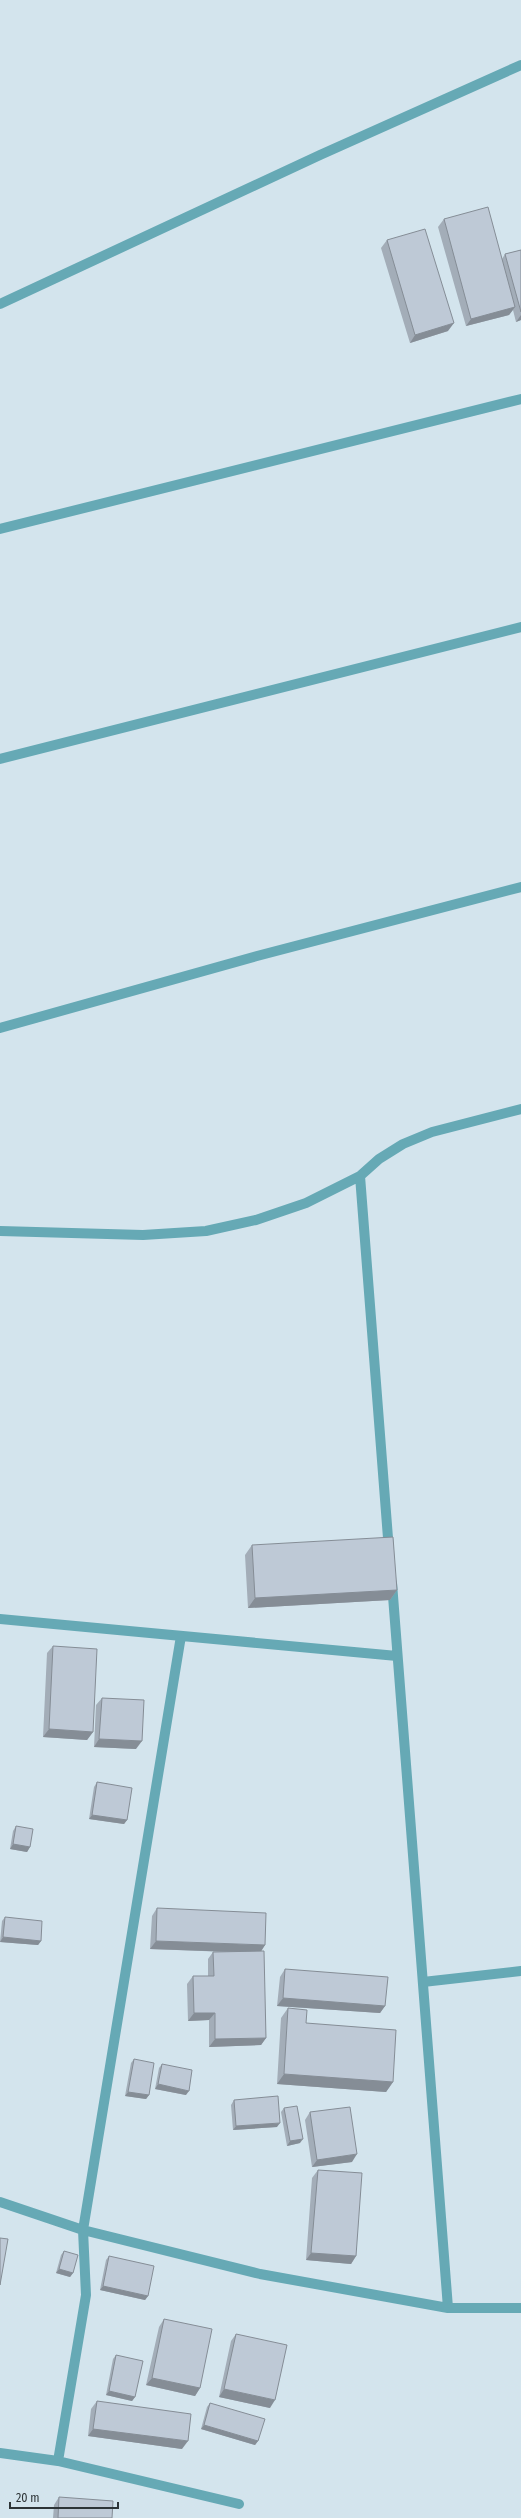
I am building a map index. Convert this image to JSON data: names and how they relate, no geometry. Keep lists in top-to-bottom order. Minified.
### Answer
{"scale_bar":"20 m"}
